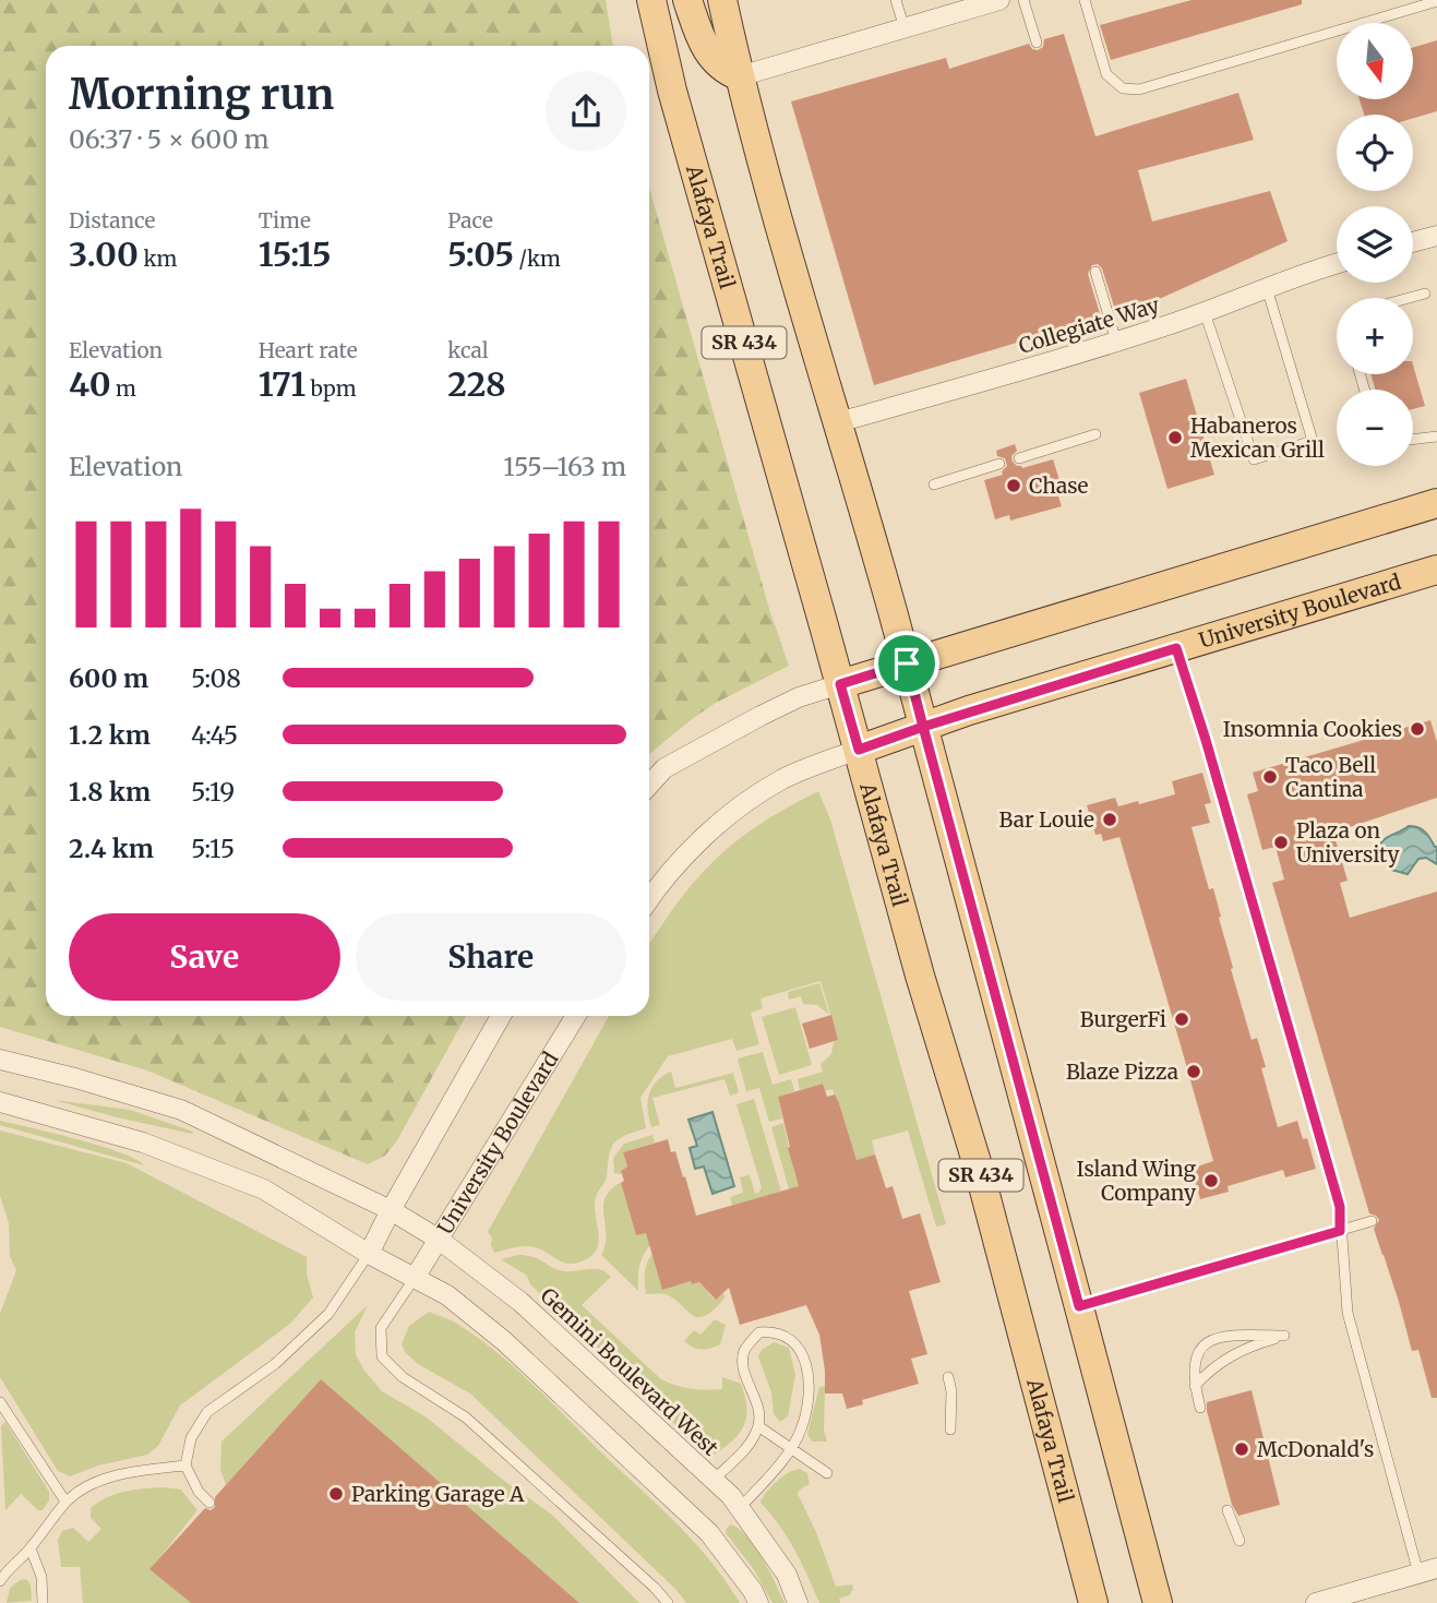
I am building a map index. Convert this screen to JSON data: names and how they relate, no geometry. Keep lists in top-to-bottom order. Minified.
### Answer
{"streets":{"main road":["Alafaya Trail","SR 434","University Boulevard"],"street":["Collegiate Way","Gemini Boulevard West"]},"crossings":[["Alafaya Trail","University Boulevard"],["Collegiate Way","SR 434"],["SR 434","University Boulevard"],["University Boulevard","Gemini Boulevard West"]],"places":["Habaneros Mexican Grill","Chase","Insomnia Cookies","Taco Bell Cantina","Bar Louie","Plaza on University","BurgerFi","Blaze Pizza","Island Wing Company","McDonald's","Parking Garage A"],"north":"bottom","page":{"map_buttons":["+","−"],"heading":["Morning run","06:37 · 5 × 600 m"],"stats":[["Distance","3.00 km"],["Time","15:15"],["Pace","5:05 /km"],["Elevation","40 m"],["Heart rate","171 bpm"],["kcal","228"]],"chart":["Elevation","155–163 m"],"list":[{"name":"600 m","note":"5:08"},{"name":"1.2 km","note":"4:45"},{"name":"1.8 km","note":"5:19"},{"name":"2.4 km","note":"5:15"}],"buttons":["Save","Share"]}}
